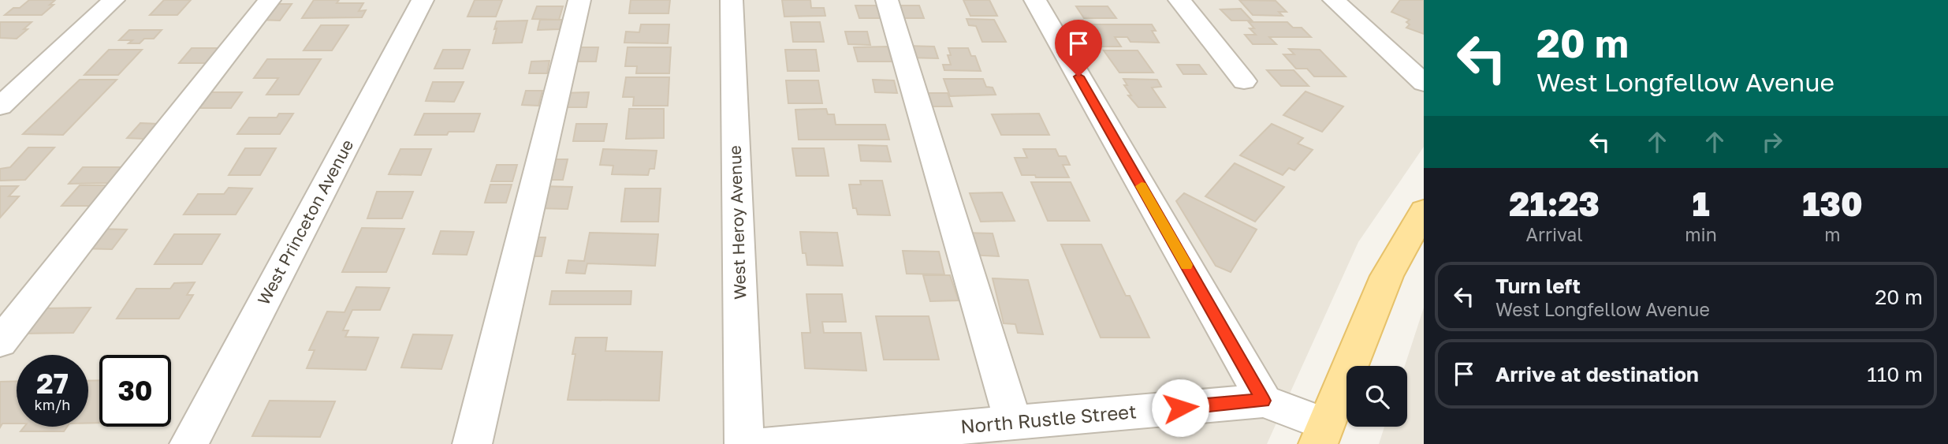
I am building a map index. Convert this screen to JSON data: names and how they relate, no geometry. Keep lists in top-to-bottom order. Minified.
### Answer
{"streets":{"street":["West Princeton Avenue","West Heroy Avenue","North Rustle Street"]},"page":{"turn":["20 m","West Longfellow Avenue"],"eta":["21:23","Arrival","1","min","130","m"],"list":[{"name":"Turn left","note":"West Longfellow Avenue","value":"20 m"},{"name":"Arrive at destination","value":"110 m"}],"speed":"27 km/h","limit":"30"}}
